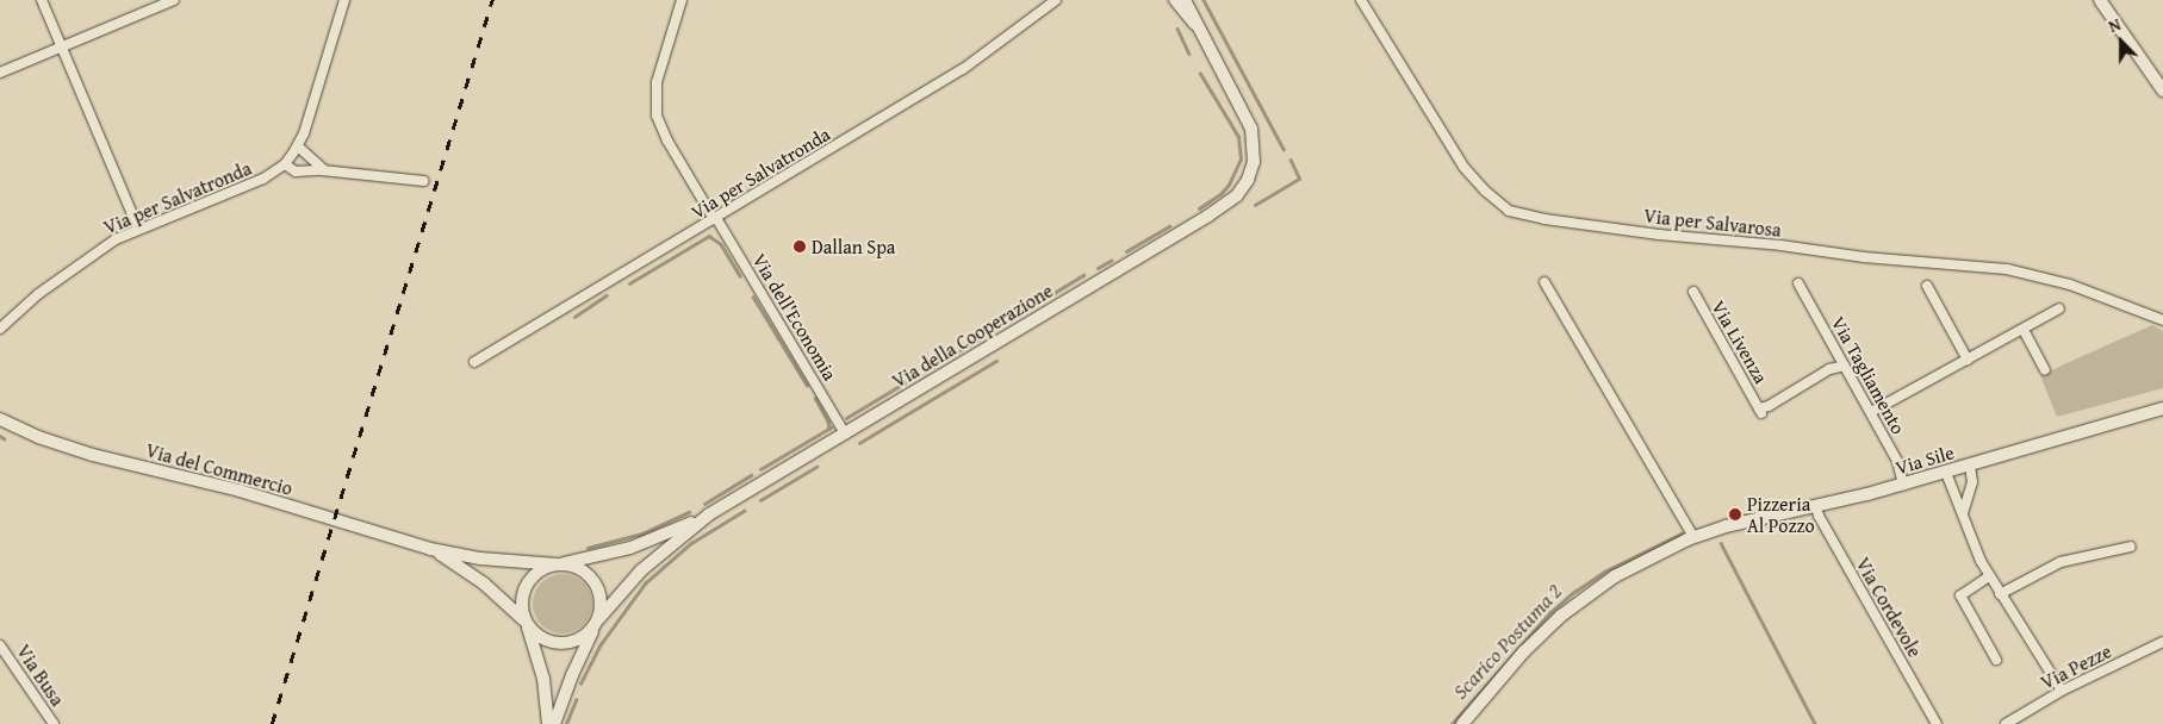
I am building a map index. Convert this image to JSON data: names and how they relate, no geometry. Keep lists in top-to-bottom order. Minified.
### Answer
{"streets":{"street":["Via per Salvatronda","Via per Salvarosa","Via dell'Economia","Via della Cooperazione","Via Livenza","Via Tagliamento","Via Sile","Via del Commercio","Via Cordevole","Via Pezze","Via Busa"]},"crossings":[["Via per Salvatronda","Via dell'Economia"],["Via dell'Economia","Via della Cooperazione"],["Via della Cooperazione","Via del Commercio"],["Via Livenza","Via Tagliamento"],["Via Tagliamento","Via Sile"],["Via Sile","Via Cordevole"]],"water":["Scarico Postuma 2"],"places":["Dallan Spa","Pizzeria Al Pozzo"],"north":"top"}
